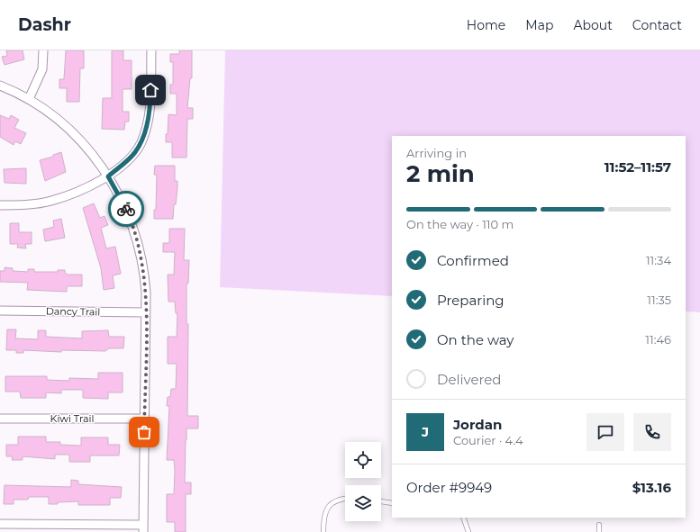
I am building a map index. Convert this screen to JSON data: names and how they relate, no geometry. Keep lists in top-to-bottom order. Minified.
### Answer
{"streets":{"street":["Dancy Trail","Kiwi Trail"]},"page":{"header":"Dashr","nav":["Home","Map","About","Contact"],"heading":["2 min","Arriving in","11:52–11:57"],"panel":["Jordan","Courier · 4.4","Order #9949","$13.16"],"bar":"On the way · 110 m","list":[["Confirmed","11:34"],["Preparing","11:35"],["On the way","11:46"],"Delivered"],"round":"J"}}
